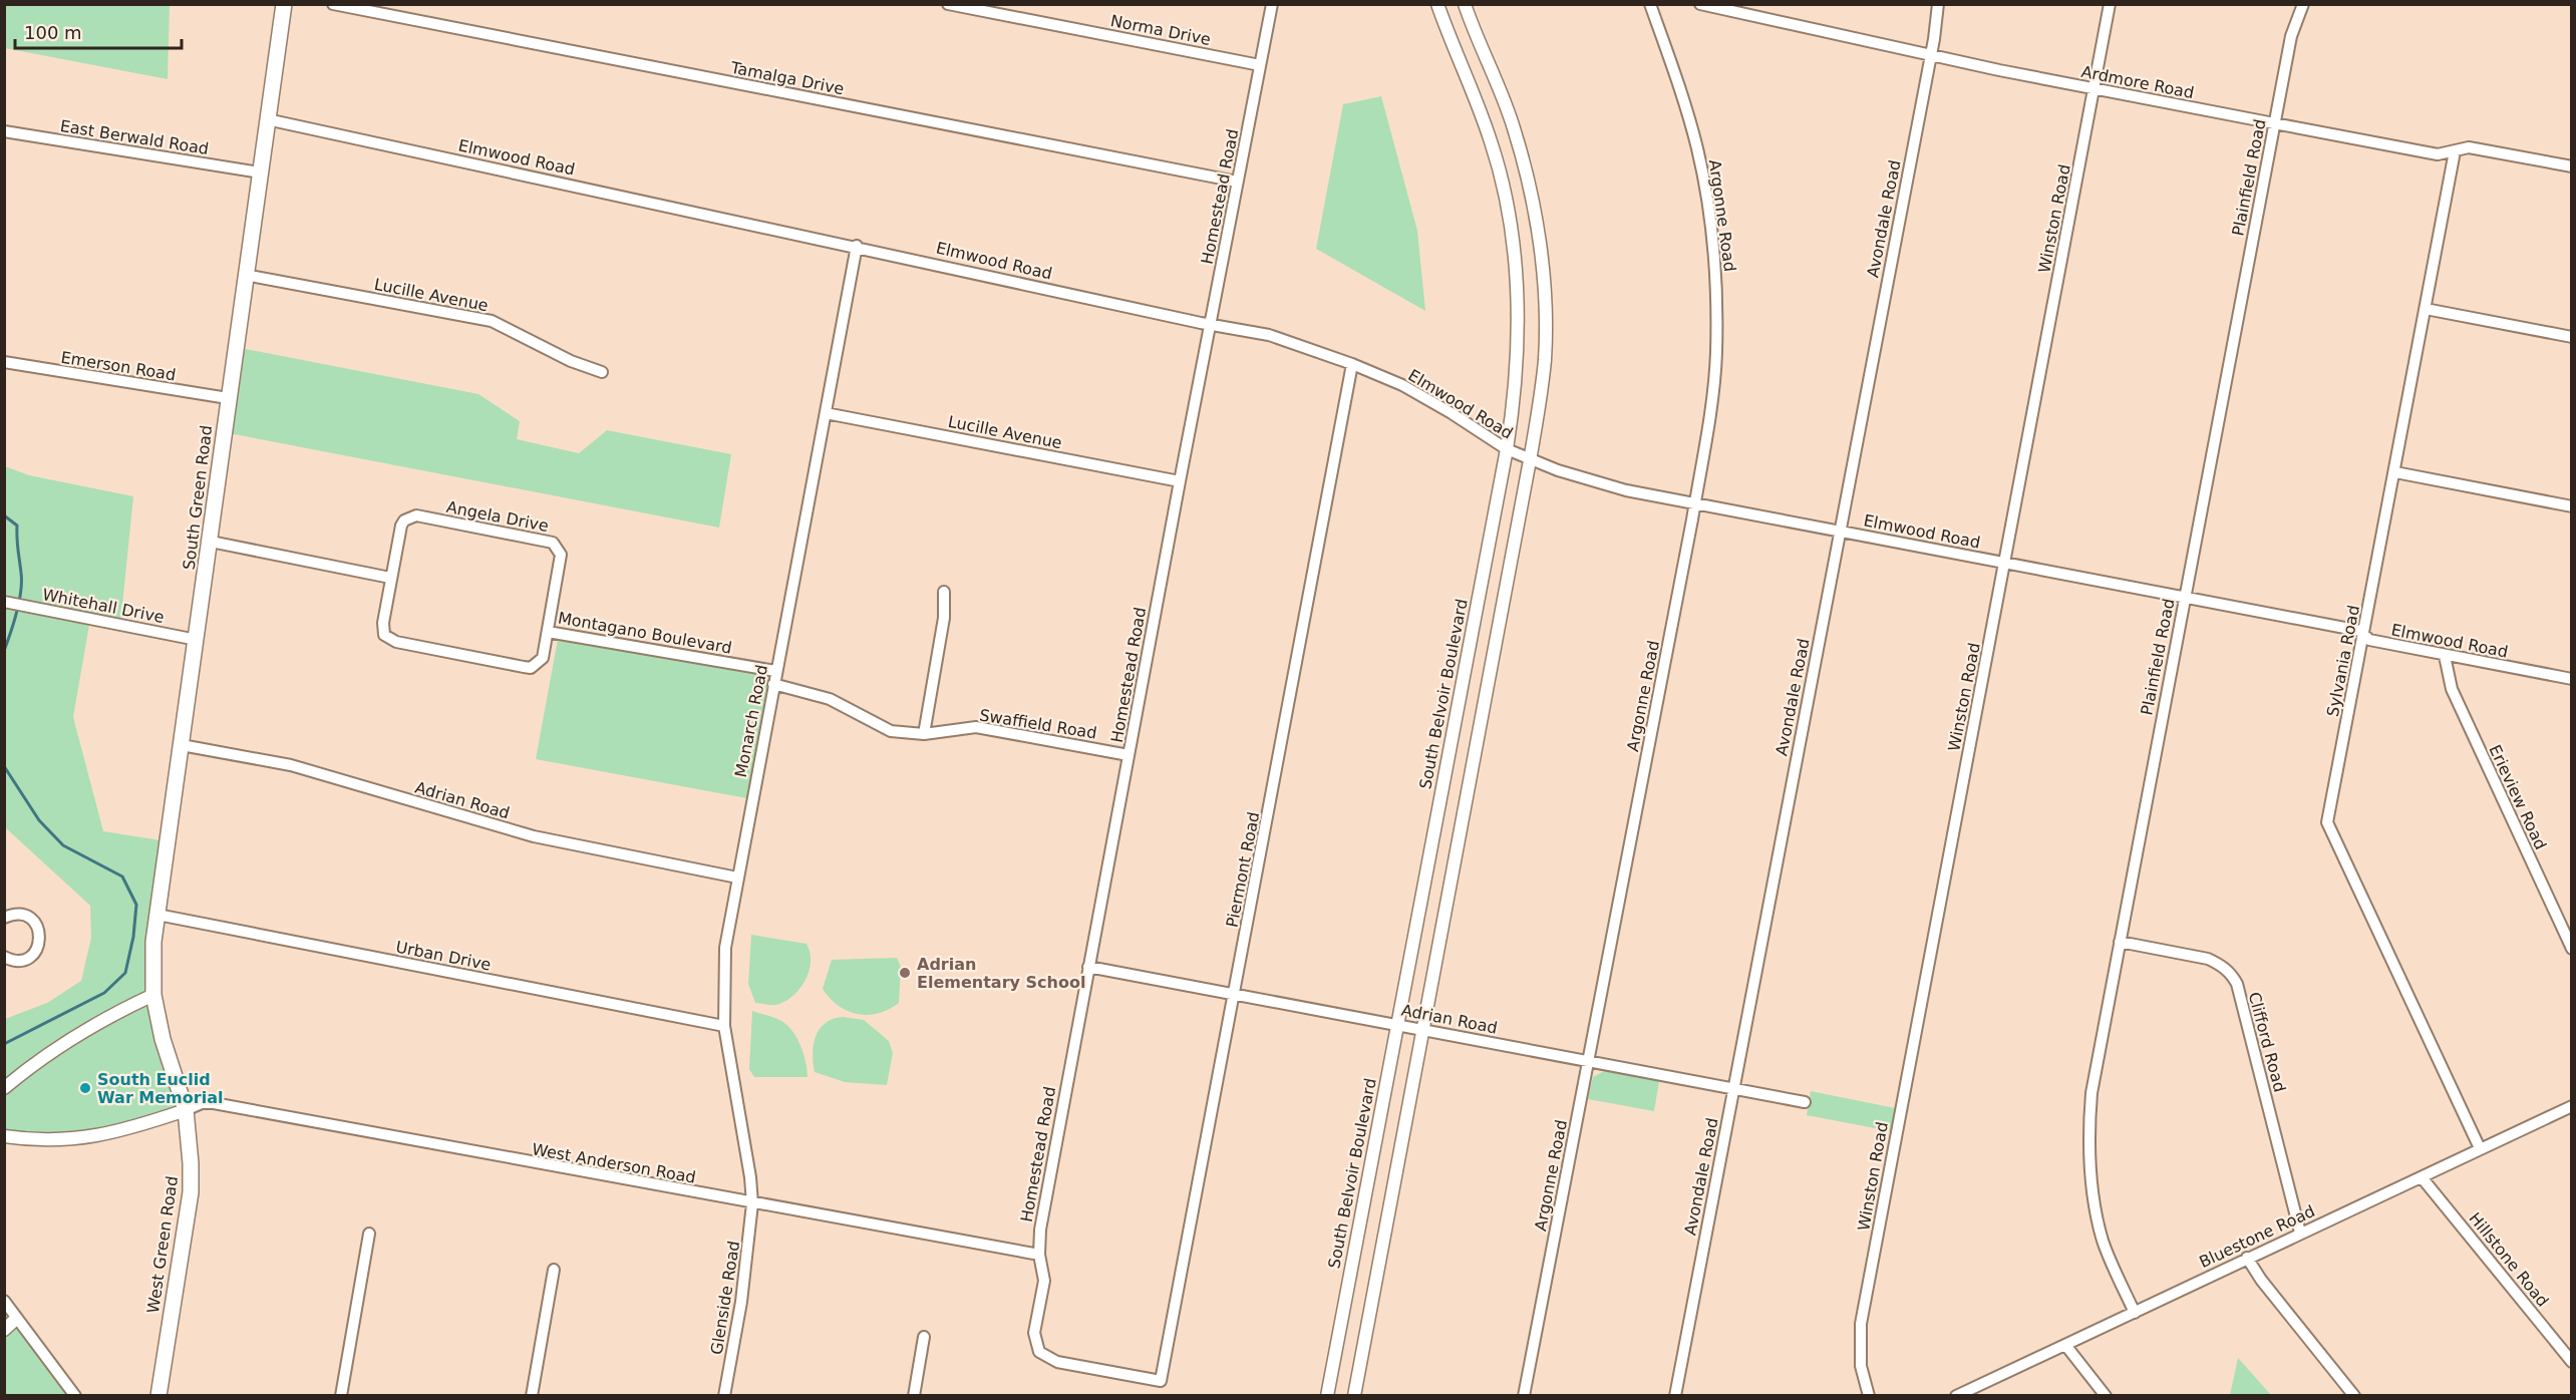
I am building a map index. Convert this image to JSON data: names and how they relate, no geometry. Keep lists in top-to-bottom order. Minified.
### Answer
{"streets":{"main road":["South Green Road","West Green Road"],"street":["Norma Drive","Tamalga Drive","Ardmore Road","East Berwald Road","Elmwood Road","Plainfield Road","Homestead Road","Argonne Road","Avondale Road","Winston Road","Lucille Avenue","Emerson Road","Angela Drive","Whitehall Drive","Montagano Boulevard","Sylvania Road","South Belvoir Boulevard","Monarch Road","Swaffield Road","Erieview Road","Adrian Road","Piermont Road","Urban Drive","Clifford Road","West Anderson Road","Bluestone Road","Hillstone Road","Glenside Road"]},"crossings":[["Norma Drive","Homestead Road"],["Tamalga Drive","Homestead Road"],["Ardmore Road","Plainfield Road"],["Ardmore Road","Avondale Road"],["Ardmore Road","Winston Road"],["Ardmore Road","Sylvania Road"],["East Berwald Road","South Green Road"],["Elmwood Road","Plainfield Road"],["Elmwood Road","Homestead Road"],["Elmwood Road","Argonne Road"],["Elmwood Road","Avondale Road"],["Elmwood Road","Winston Road"],["Elmwood Road","South Green Road"],["Elmwood Road","Sylvania Road"],["Elmwood Road","South Belvoir Boulevard"],["Elmwood Road","Monarch Road"],["Elmwood Road","Erieview Road"],["Elmwood Road","Piermont Road"],["Plainfield Road","Clifford Road"],["Plainfield Road","Bluestone Road"],["Homestead Road","Lucille Avenue"],["Homestead Road","Swaffield Road"],["Homestead Road","Adrian Road"],["Homestead Road","Piermont Road"],["Homestead Road","West Anderson Road"],["Argonne Road","Adrian Road"],["Avondale Road","Adrian Road"],["Lucille Avenue","South Green Road"],["Lucille Avenue","Monarch Road"],["Emerson Road","South Green Road"],["South Green Road","Whitehall Drive"],["South Green Road","Adrian Road"],["South Green Road","Urban Drive"],["South Green Road","West Green Road"],["Angela Drive","Montagano Boulevard"],["Montagano Boulevard","Monarch Road"],["Sylvania Road","Bluestone Road"],["South Belvoir Boulevard","Adrian Road"],["Monarch Road","Swaffield Road"],["Monarch Road","Adrian Road"],["Monarch Road","Urban Drive"],["Monarch Road","West Anderson Road"],["Monarch Road","Glenside Road"],["Adrian Road","Piermont Road"],["Clifford Road","Bluestone Road"],["West Anderson Road","West Green Road"],["West Anderson Road","Glenside Road"],["Bluestone Road","Hillstone Road"]],"places":["Adrian Elementary School","South Euclid War Memorial"],"scale_bar":"100 m"}
